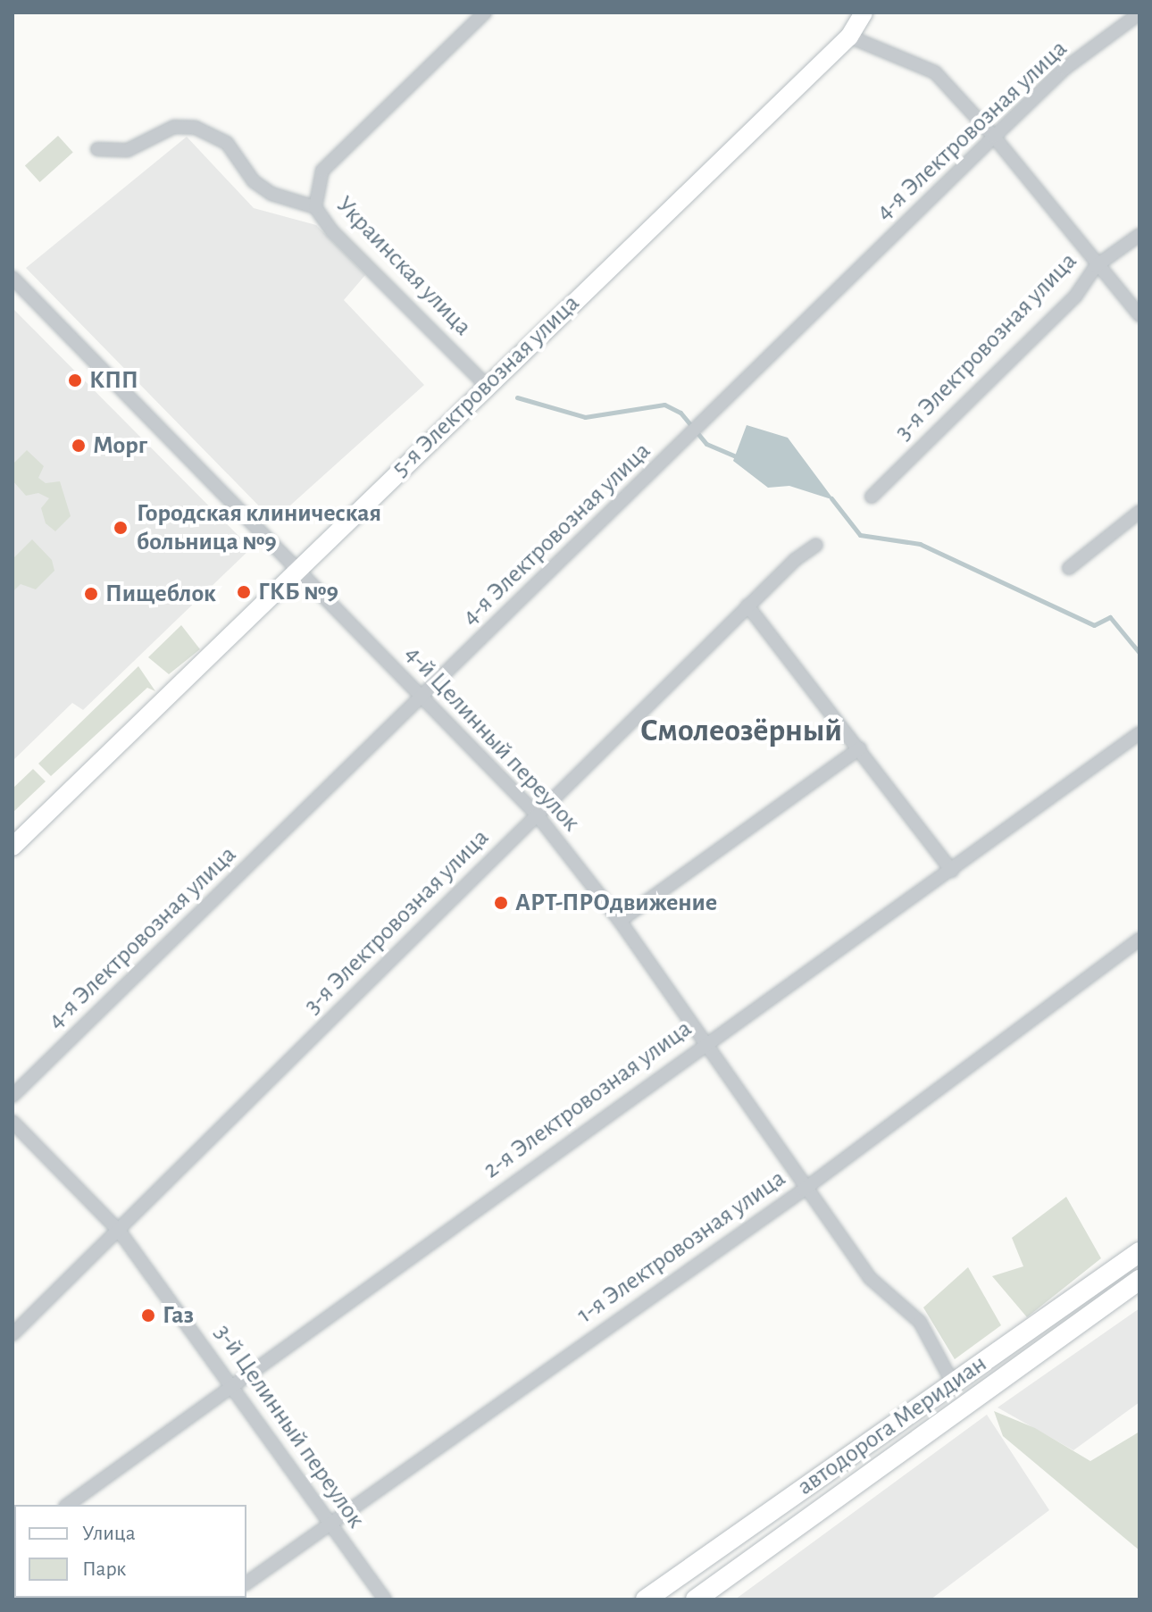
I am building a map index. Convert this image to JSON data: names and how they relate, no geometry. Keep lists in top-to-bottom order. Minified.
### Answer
{"streets":{"main road":["автодорога Меридиан"],"street":["4-я Электровозная улица","Украинская улица","3-я Электровозная улица","5-я Электровозная улица","4-й Целинный переулок","2-я Электровозная улица","1-я Электровозная улица","3-й Целинный переулок"]},"crossings":[["4-я Электровозная улица","4-й Целинный переулок"],["Украинская улица","5-я Электровозная улица"],["3-я Электровозная улица","4-й Целинный переулок"],["3-я Электровозная улица","3-й Целинный переулок"],["5-я Электровозная улица","4-й Целинный переулок"],["4-й Целинный переулок","2-я Электровозная улица"],["4-й Целинный переулок","1-я Электровозная улица"],["4-й Целинный переулок","автодорога Меридиан"],["2-я Электровозная улица","3-й Целинный переулок"],["1-я Электровозная улица","3-й Целинный переулок"]],"districts":["Смолеозёрный"],"places":["КПП","Морг","Городская клиническая больница №9","ГКБ №9","Пищеблок","АРТ-ПРОдвижение","Газ"],"legend":["Улица","Парк"]}
